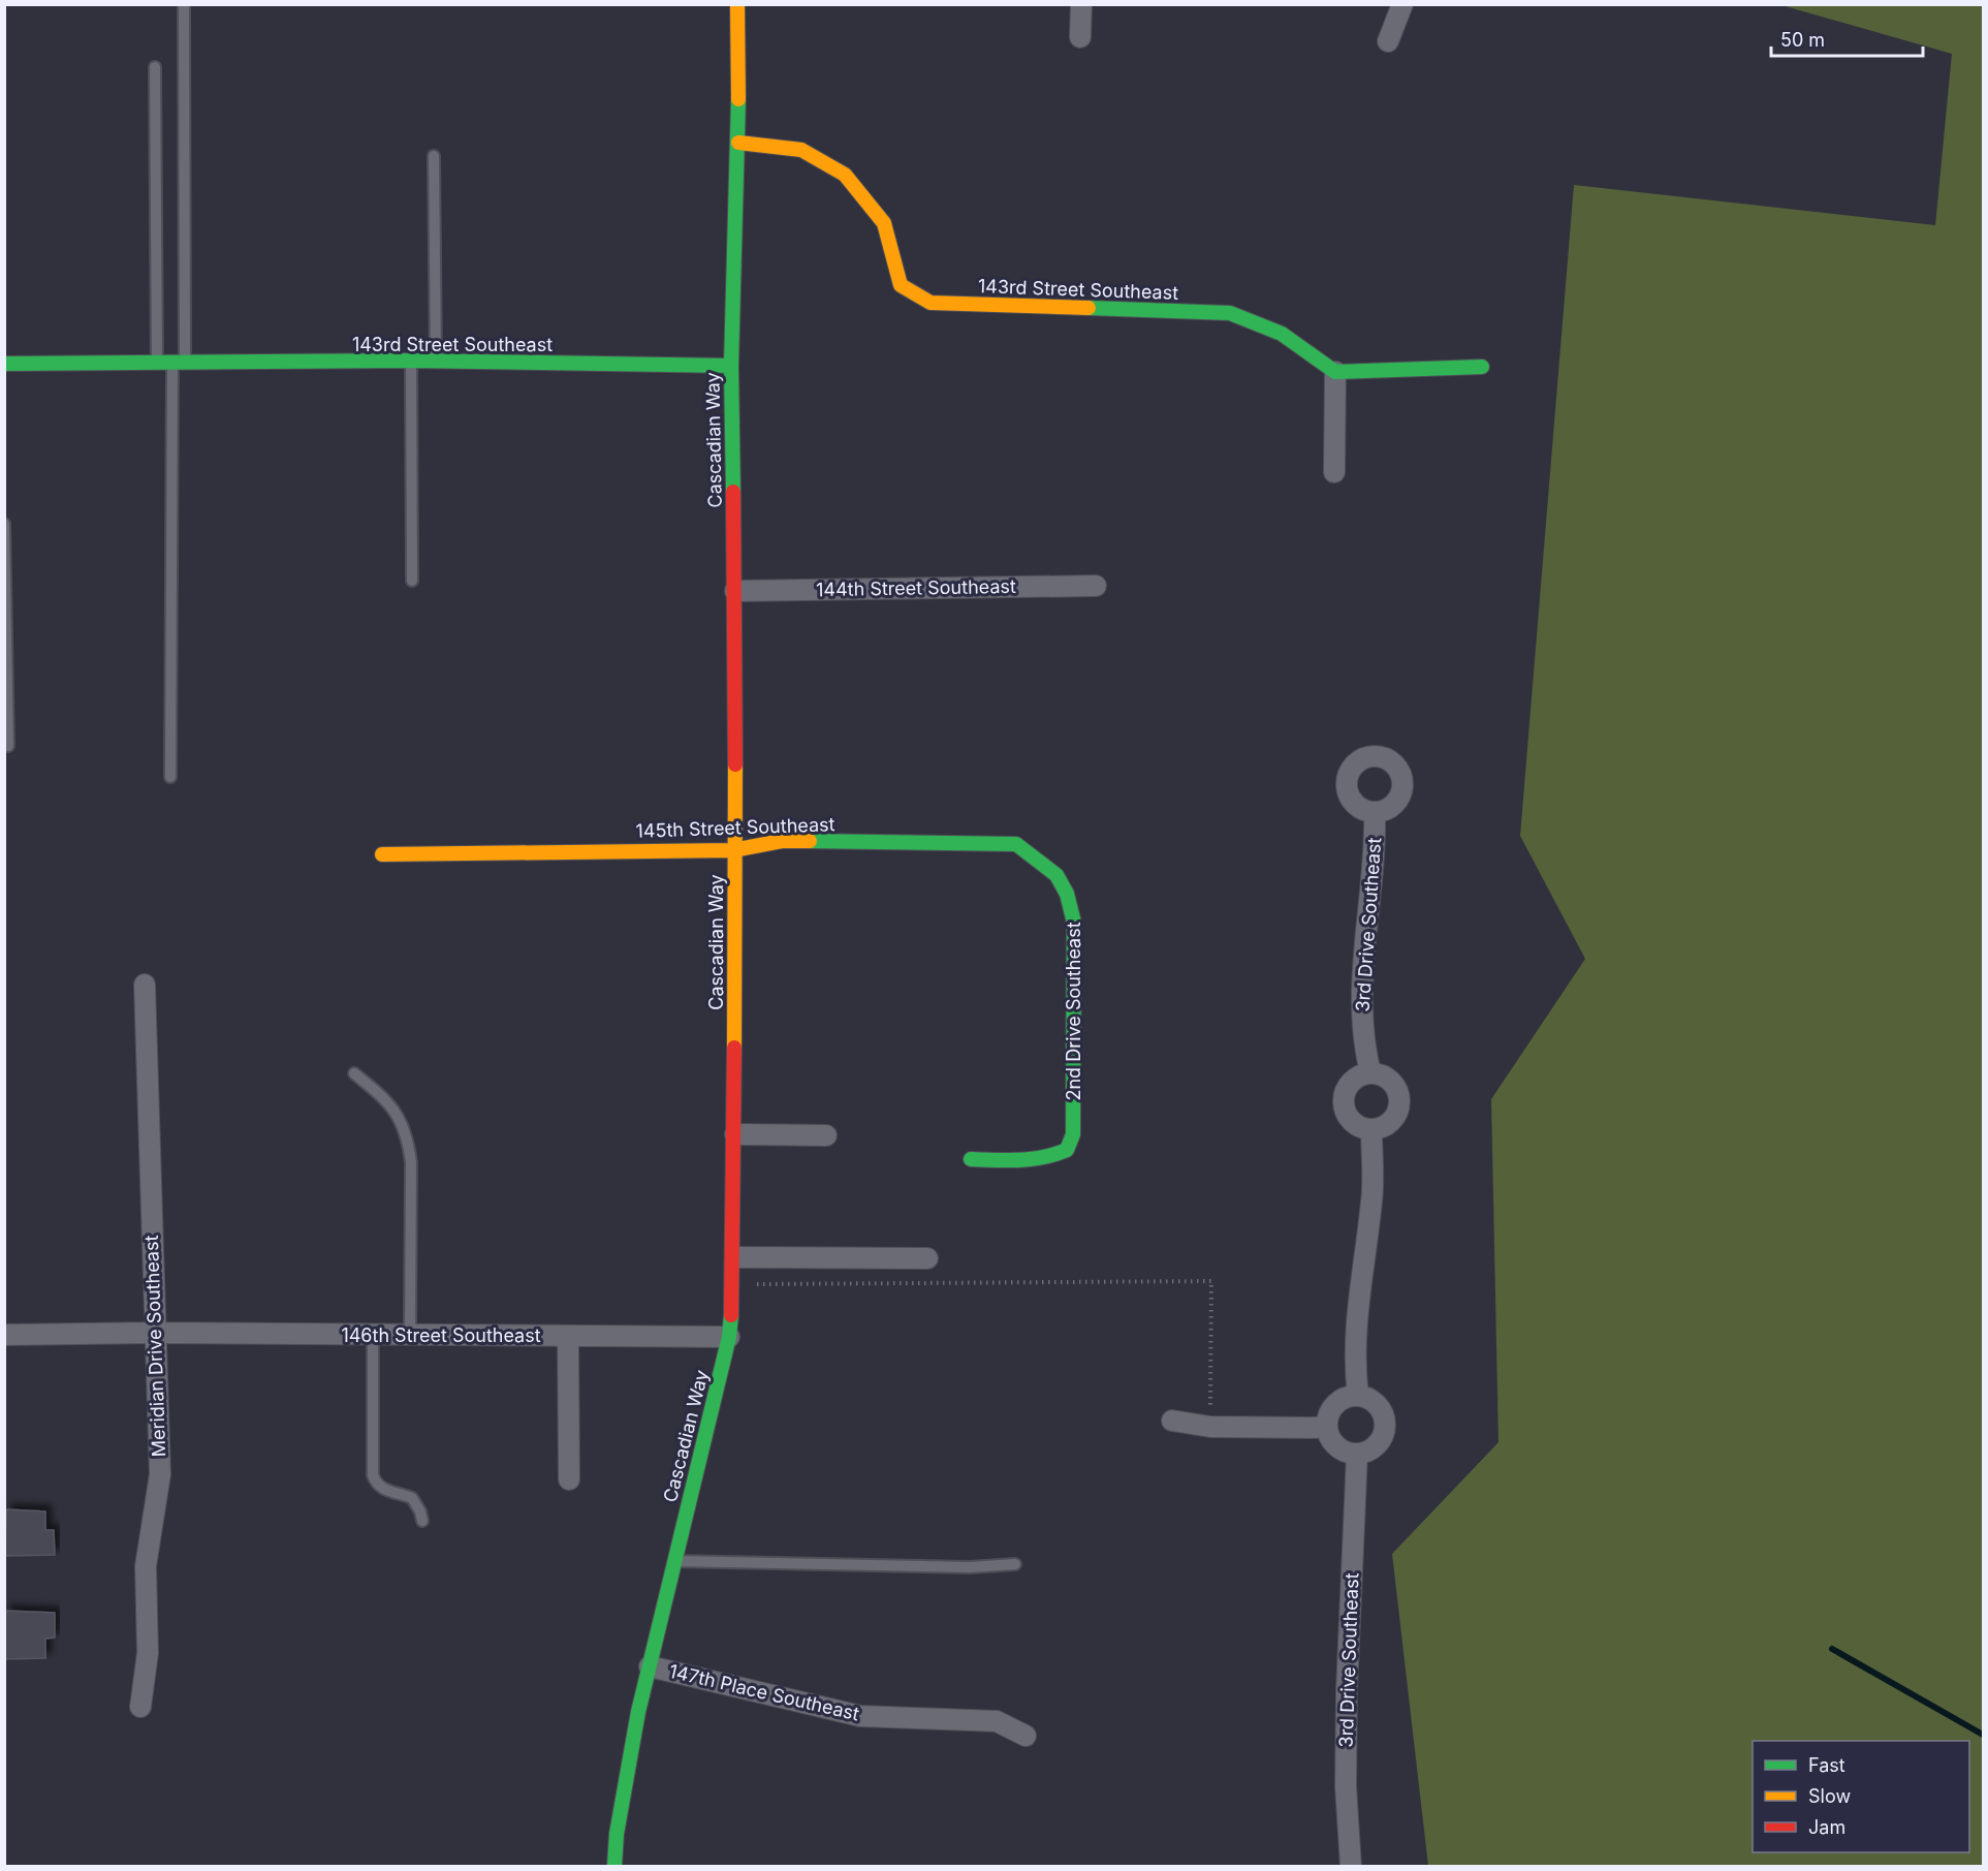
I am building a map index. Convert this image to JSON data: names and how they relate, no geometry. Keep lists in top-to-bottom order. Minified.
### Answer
{"streets":{"street":["143rd Street Southeast","Cascadian Way","144th Street Southeast","145th Street Southeast","3rd Drive Southeast","2nd Drive Southeast","146th Street Southeast","Meridian Drive Southeast","147th Place Southeast"]},"crossings":[["143rd Street Southeast","Cascadian Way"],["Cascadian Way","144th Street Southeast"],["Cascadian Way","145th Street Southeast"],["Cascadian Way","146th Street Southeast"],["Cascadian Way","147th Place Southeast"],["145th Street Southeast","2nd Drive Southeast"],["146th Street Southeast","Meridian Drive Southeast"]],"legend":["Fast","Slow","Jam"],"scale_bar":"50 m"}
